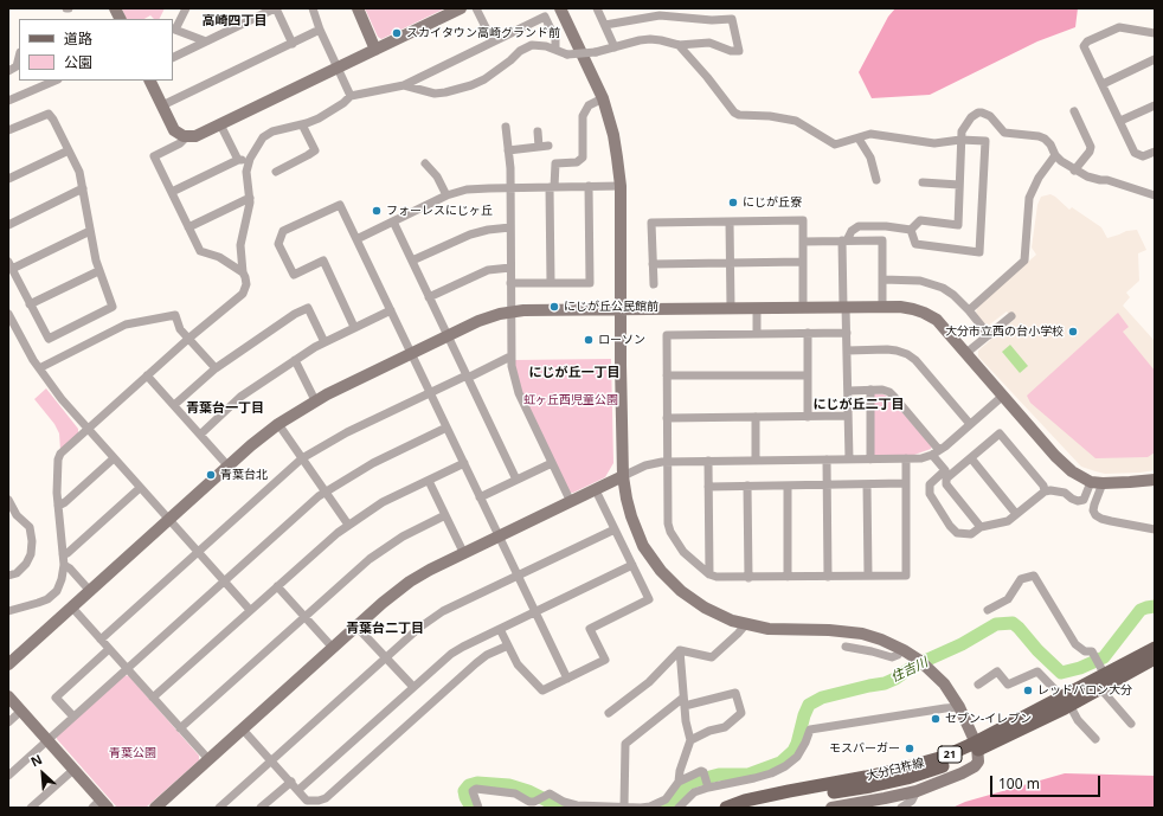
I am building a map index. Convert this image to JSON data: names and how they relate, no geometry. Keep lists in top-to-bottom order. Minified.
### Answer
{"streets":{"main road":["21","大分臼杵線"]},"districts":["高崎四丁目","にじが丘一丁目","にじが丘二丁目","青葉台一丁目","青葉台二丁目"],"water":["住吉川"],"parks":["虹ヶ丘西児童公園","青葉公園"],"places":["スカイタウン高崎グランド前","にじが丘寮","フォーレスにじヶ丘","にじが丘公民館前","大分市立西の台小学校","ローソン","青葉台北","レッドバロン大分","セブン-イレブン","モスバーガー"],"legend":["道路","公園"],"scale_bar":"100 m","north":"top left"}
